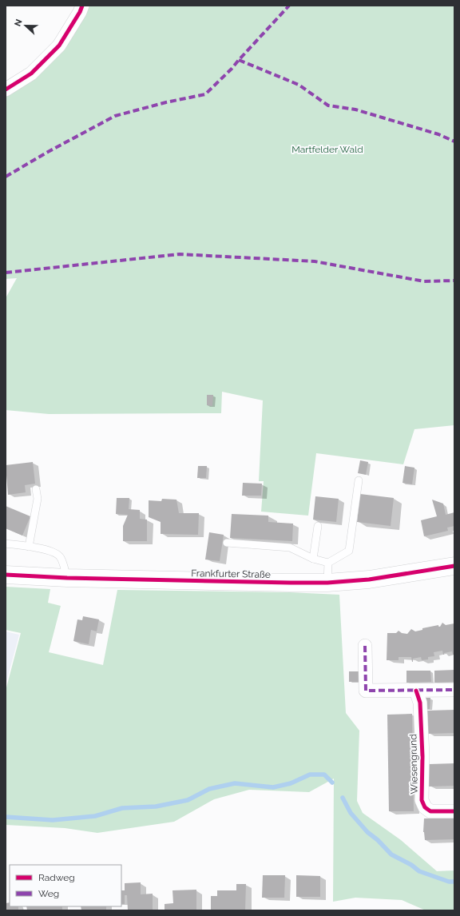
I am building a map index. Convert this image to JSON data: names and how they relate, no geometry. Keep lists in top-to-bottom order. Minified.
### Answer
{"streets":{"main road":["Frankfurter Straße"],"street":["Wiesengrund"]},"parks":["Martfelder Wald"],"legend":["Radweg","Weg"],"north":"left"}
